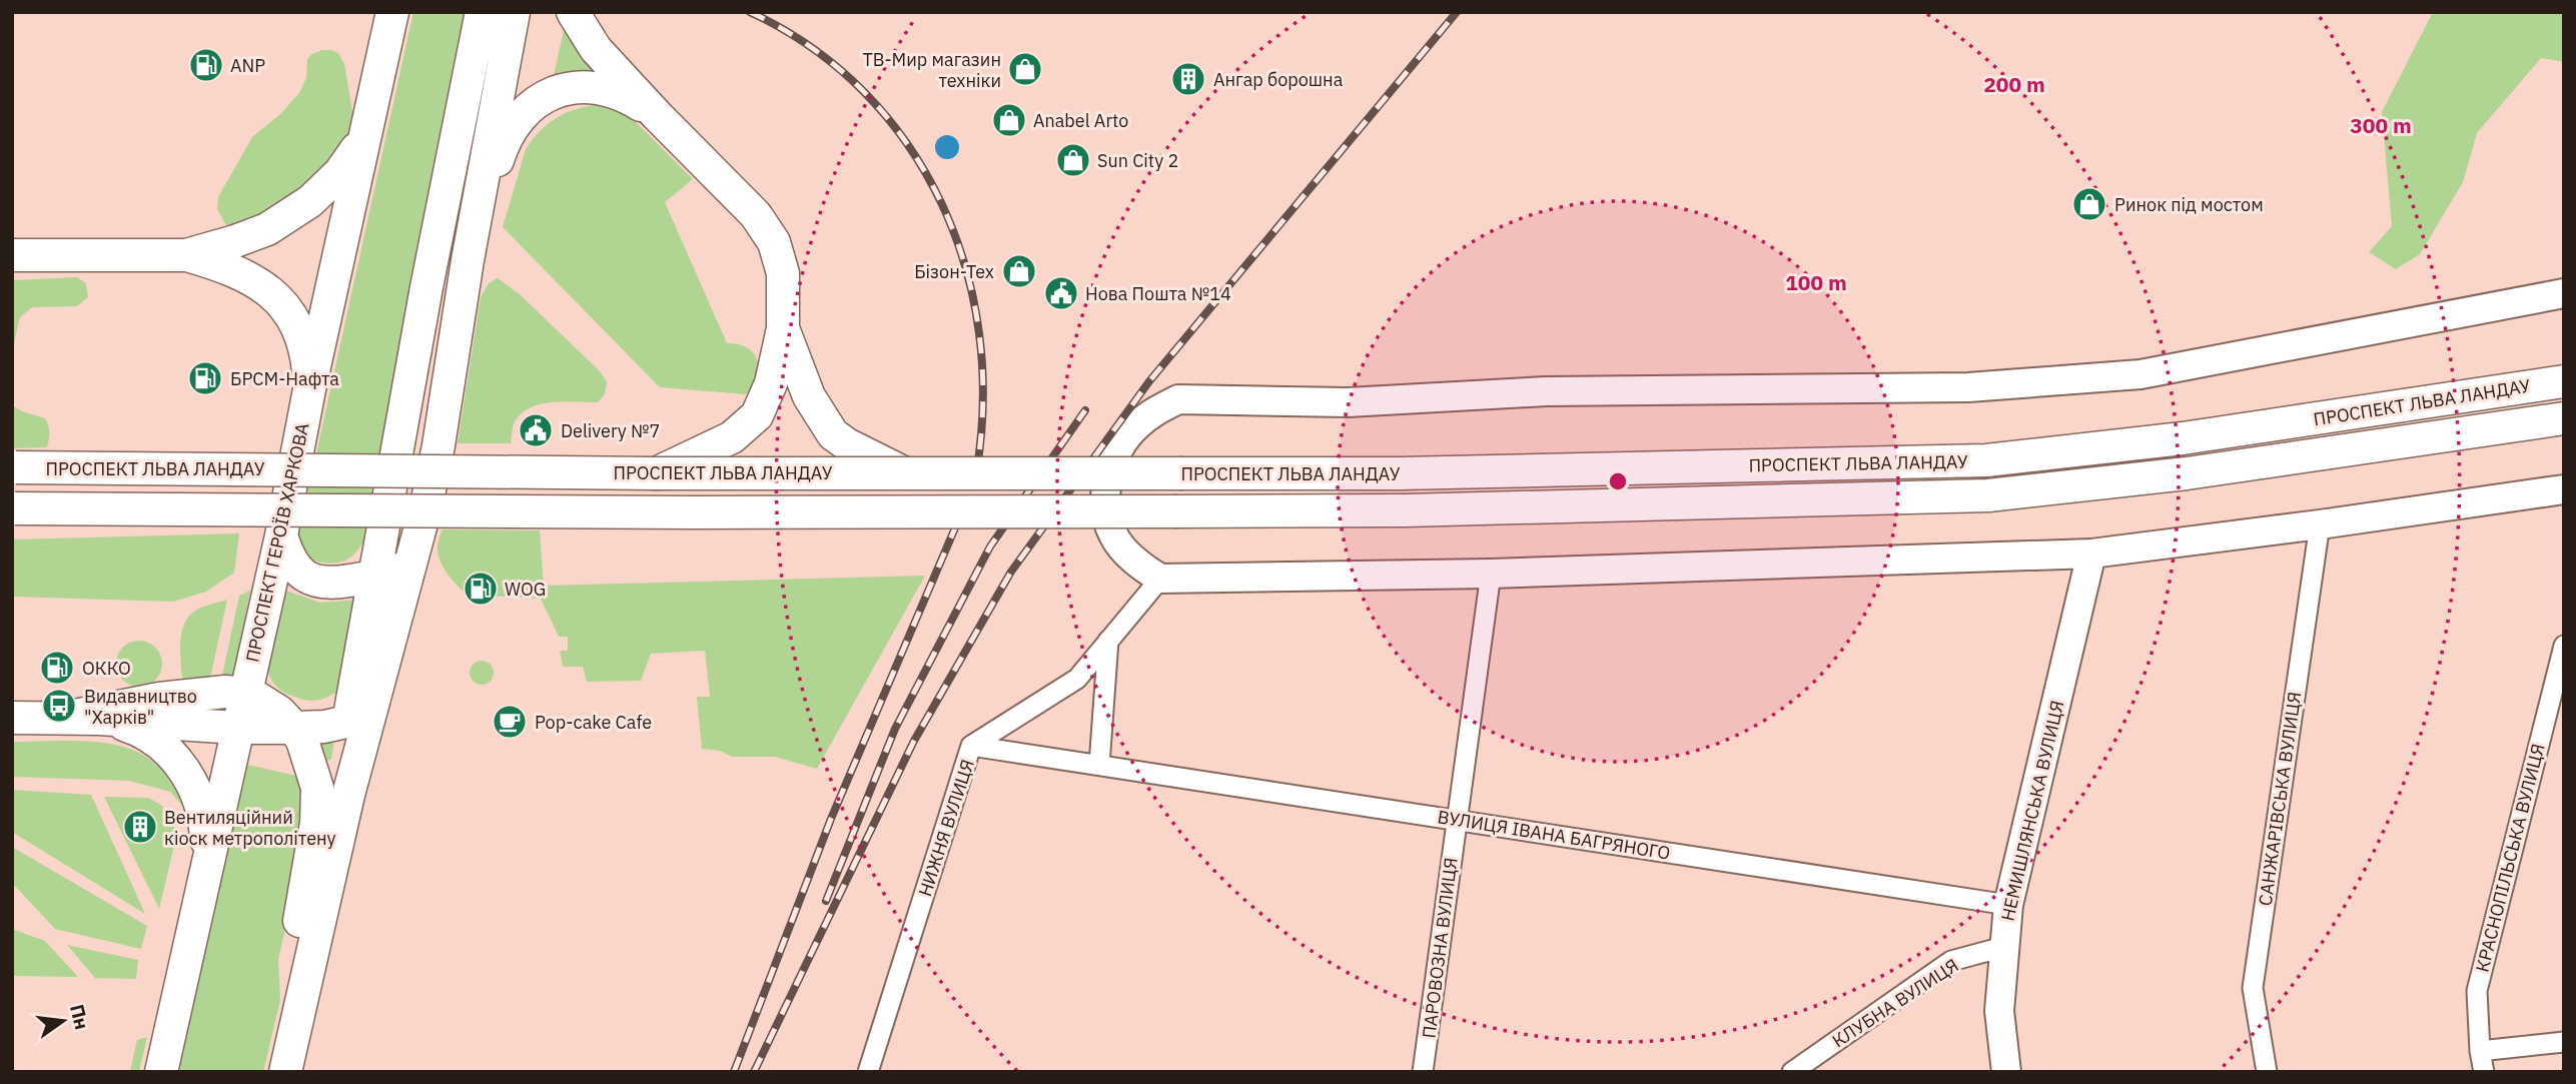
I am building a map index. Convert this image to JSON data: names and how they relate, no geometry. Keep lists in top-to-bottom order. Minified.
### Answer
{"streets":{"main road":["ПРОСПЕКТ ЛЬВА ЛАНДАУ","ПРОСПЕКТ ГЕРОЇВ ХАРКОВА"],"street":["САНЖАРІВСЬКА ВУЛИЦЯ","НЕМИШЛЯНСЬКА ВУЛИЦЯ","НИЖНЯ ВУЛИЦЯ","ВУЛИЦЯ ІВАНА БАГРЯНОГО","КРАСНОПІЛЬСЬКА ВУЛИЦЯ","ПАРОВОЗНА ВУЛИЦЯ","КЛУБНА ВУЛИЦЯ"]},"crossings":[["НЕМИШЛЯНСЬКА ВУЛИЦЯ","ВУЛИЦЯ ІВАНА БАГРЯНОГО"],["НЕМИШЛЯНСЬКА ВУЛИЦЯ","КЛУБНА ВУЛИЦЯ"],["НИЖНЯ ВУЛИЦЯ","ВУЛИЦЯ ІВАНА БАГРЯНОГО"],["ВУЛИЦЯ ІВАНА БАГРЯНОГО","ПАРОВОЗНА ВУЛИЦЯ"]],"places":{"fuel station":["ANP","БРСМ-Нафта","WOG","ОККО"],"shop":["ТВ-Мир магазин техніки","Anabel Arto","Sun City 2","Ринок під мостом","Бізон-Тех"],"building":["Ангар борошна","Вентиляційний кіоск метрополітену"],"public building":["Нова Пошта №14","Delivery №7"],"bus stop":["Видавництво \"Харків\""],"cafe":["Pop-cake Cafe"]},"north":"right","rings":["200 m","300 m","100 m"]}
